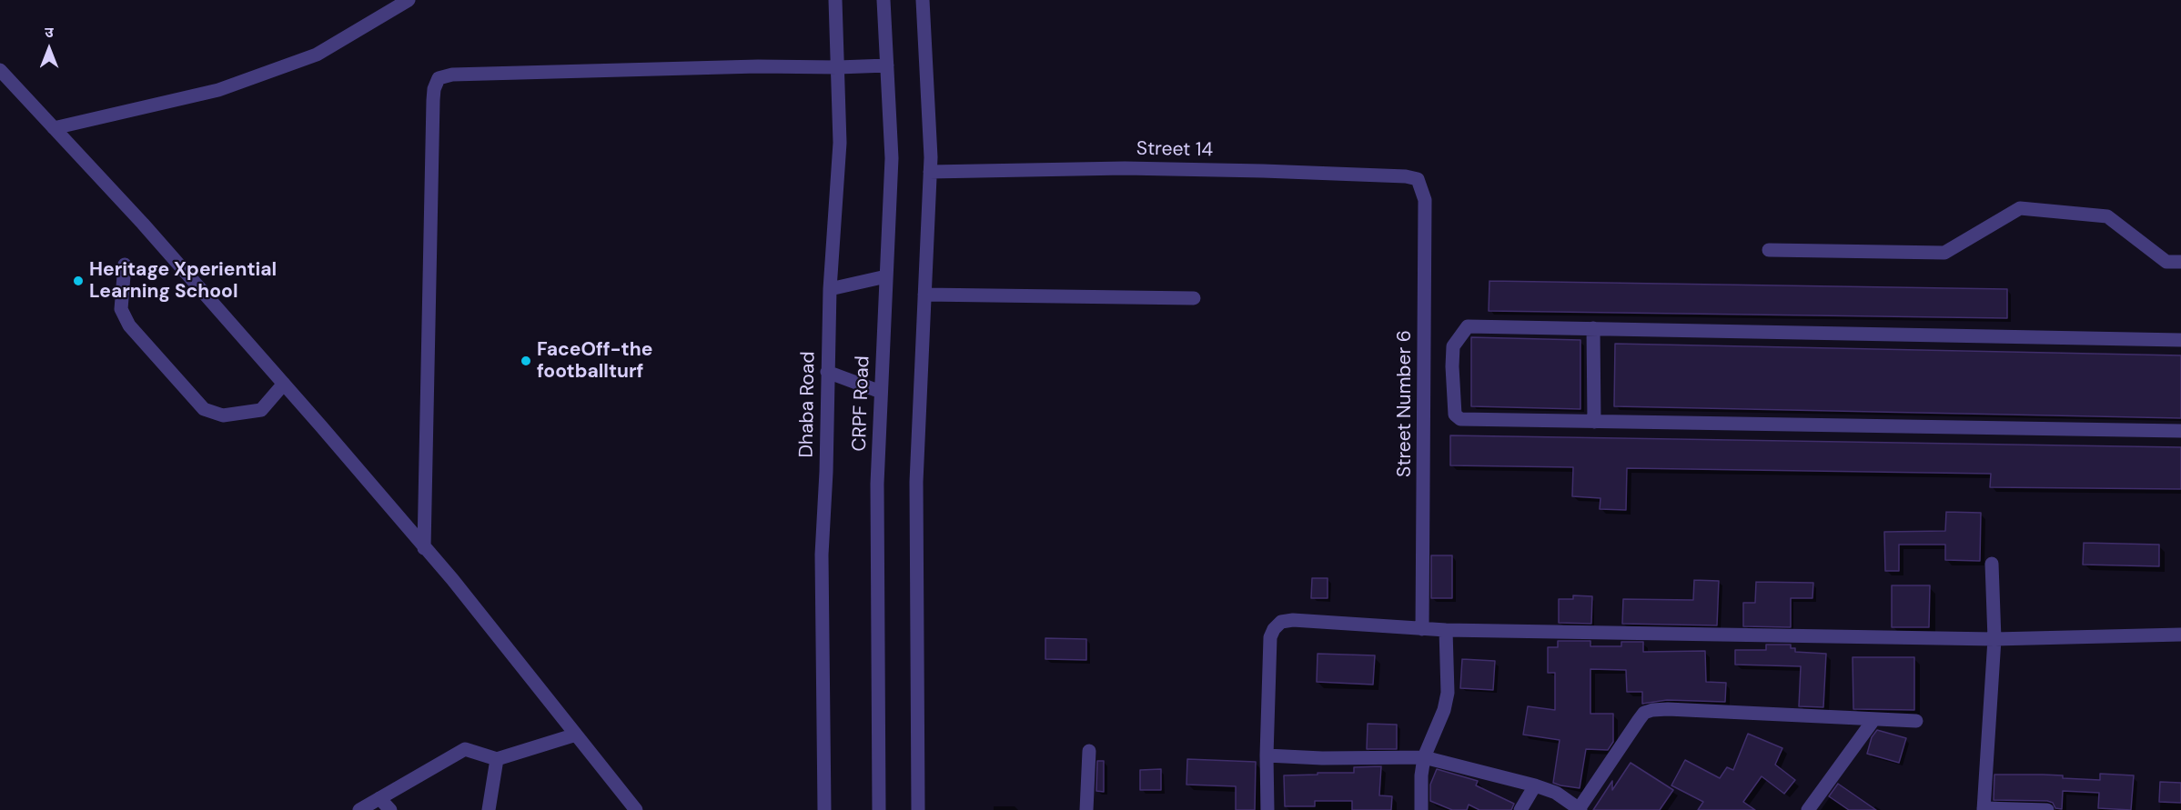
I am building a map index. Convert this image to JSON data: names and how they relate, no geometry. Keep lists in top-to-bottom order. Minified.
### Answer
{"streets":{"street":["Street 14","CRPF Road","Street Number 6","Dhaba Road"]},"crossings":[["Street 14","Street Number 6"]],"places":["Heritage Xperiential Learning School","FaceOff-the footballturf"],"north":"top"}
